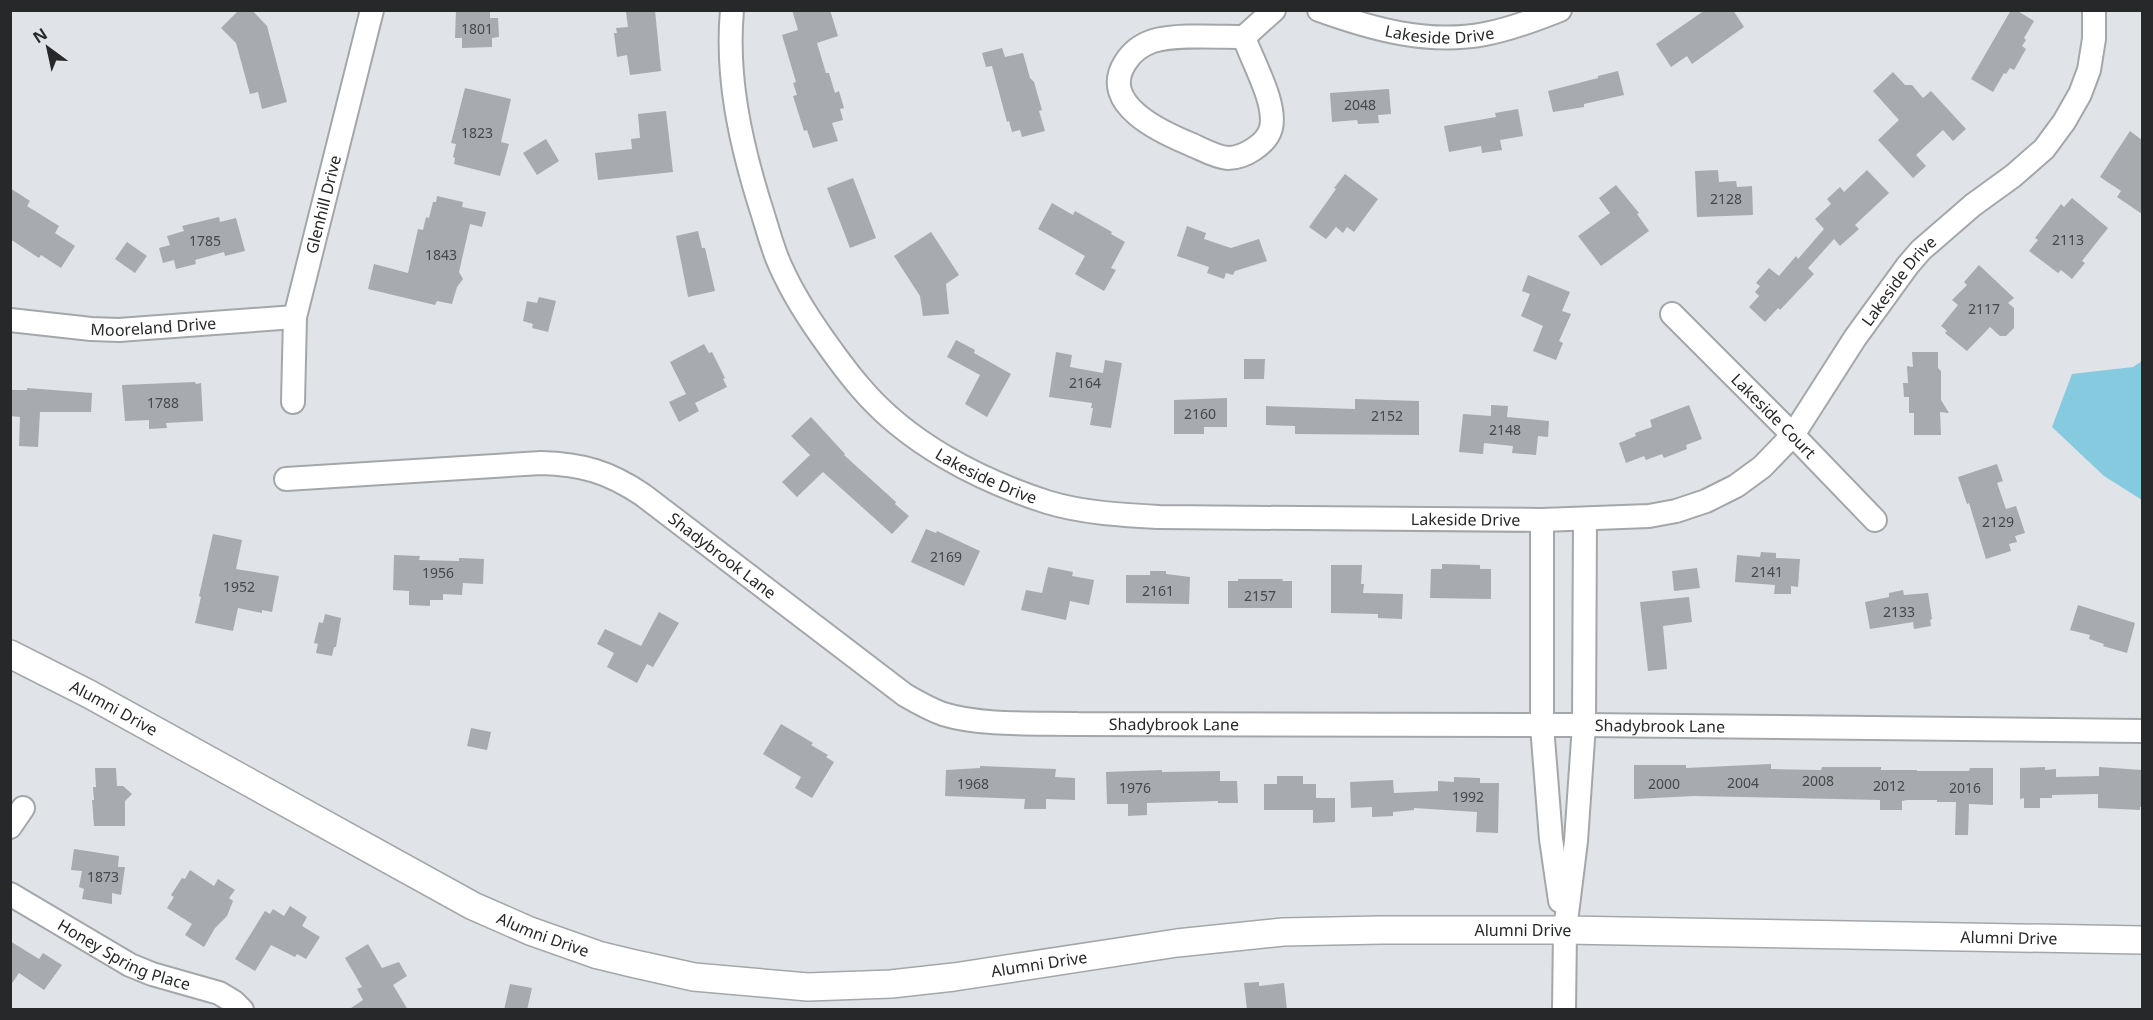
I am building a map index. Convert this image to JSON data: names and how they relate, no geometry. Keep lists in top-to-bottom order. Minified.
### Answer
{"streets":{"main road":["Alumni Drive"],"street":["Lakeside Drive","Glenhill Drive","Mooreland Drive","Lakeside Court","Shadybrook Lane","Honey Spring Place"]},"crossings":[["Lakeside Drive","Lakeside Court"],["Lakeside Drive","Shadybrook Lane"],["Lakeside Drive","Alumni Drive"],["Glenhill Drive","Mooreland Drive"]],"house_numbers":["1801","2048","1823","2128","2113","1785","1843","2117","2164","1788","2160","2152","2148","2129","2169","2141","1956","1952","2161","2157","2133","2008","2004","1968","2000","2012","1976","2016","1992","1873"],"north":"top left"}
